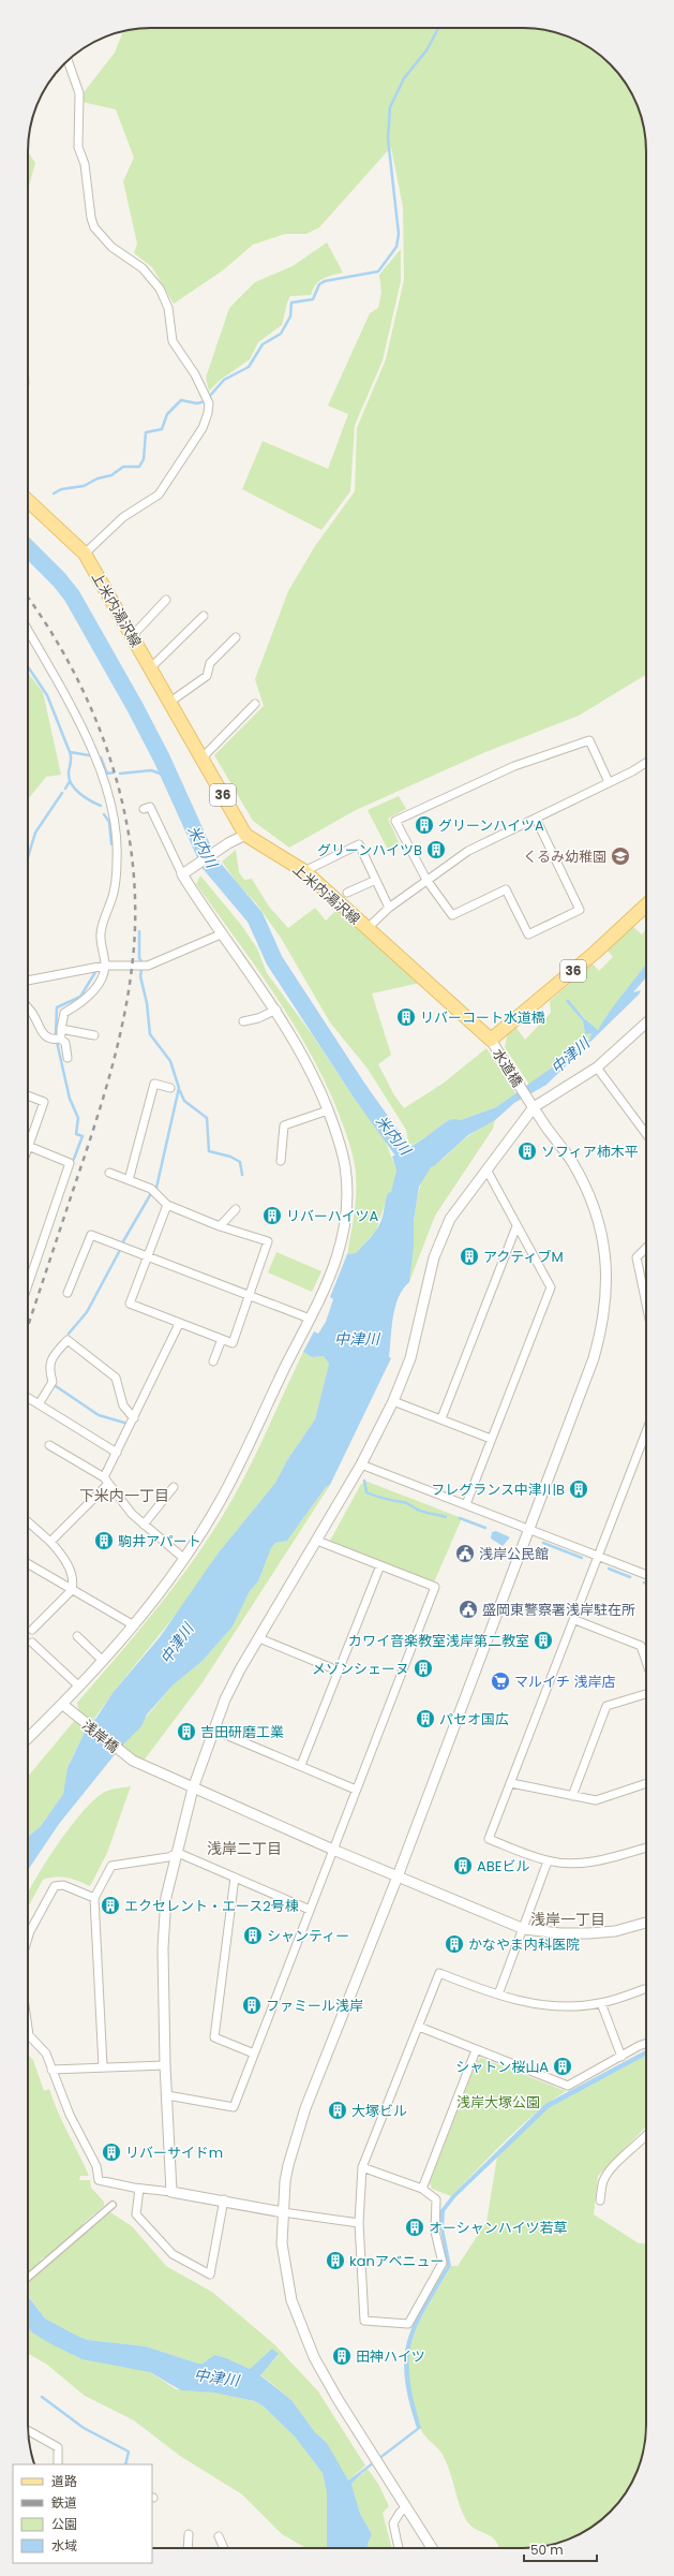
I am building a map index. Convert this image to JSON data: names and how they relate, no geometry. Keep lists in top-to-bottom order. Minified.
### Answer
{"streets":{"main road":["上米内湯沢線","36"],"street":["水道橋","浅岸橋"]},"crossings":[["上米内湯沢線","36"],["上米内湯沢線","水道橋"],["36","水道橋"],["水道橋","浅岸橋"]],"districts":["下米内一丁目","浅岸二丁目","浅岸一丁目"],"water":["米内川","中津川"],"parks":["浅岸大塚公園"],"places":{"building":["グリーンハイツA","グリーンハイツB","リバーコート水道橋","ソフィア柿木平","リバーハイツA","アクティブM","フレグランス中津川B","駒井アパート","カワイ音楽教室浅岸第二教室","メゾンシェーヌ","パセオ国広","吉田研磨工業","ABEビル","エクセレント・エース2号棟","シャンティー","かなやま内科医院","ファミール浅岸","シャトン桜山A","大塚ビル","リバーサイドm","オーシャンハイツ若草","kanアベニュー","田神ハイツ"],"school or university":["くるみ幼稚園"],"public building":["浅岸公民館","盛岡東警察署浅岸駐在所"],"supermarket":["マルイチ 浅岸店"]},"legend":["道路","鉄道","公園","水域"],"scale_bar":"50 m"}
